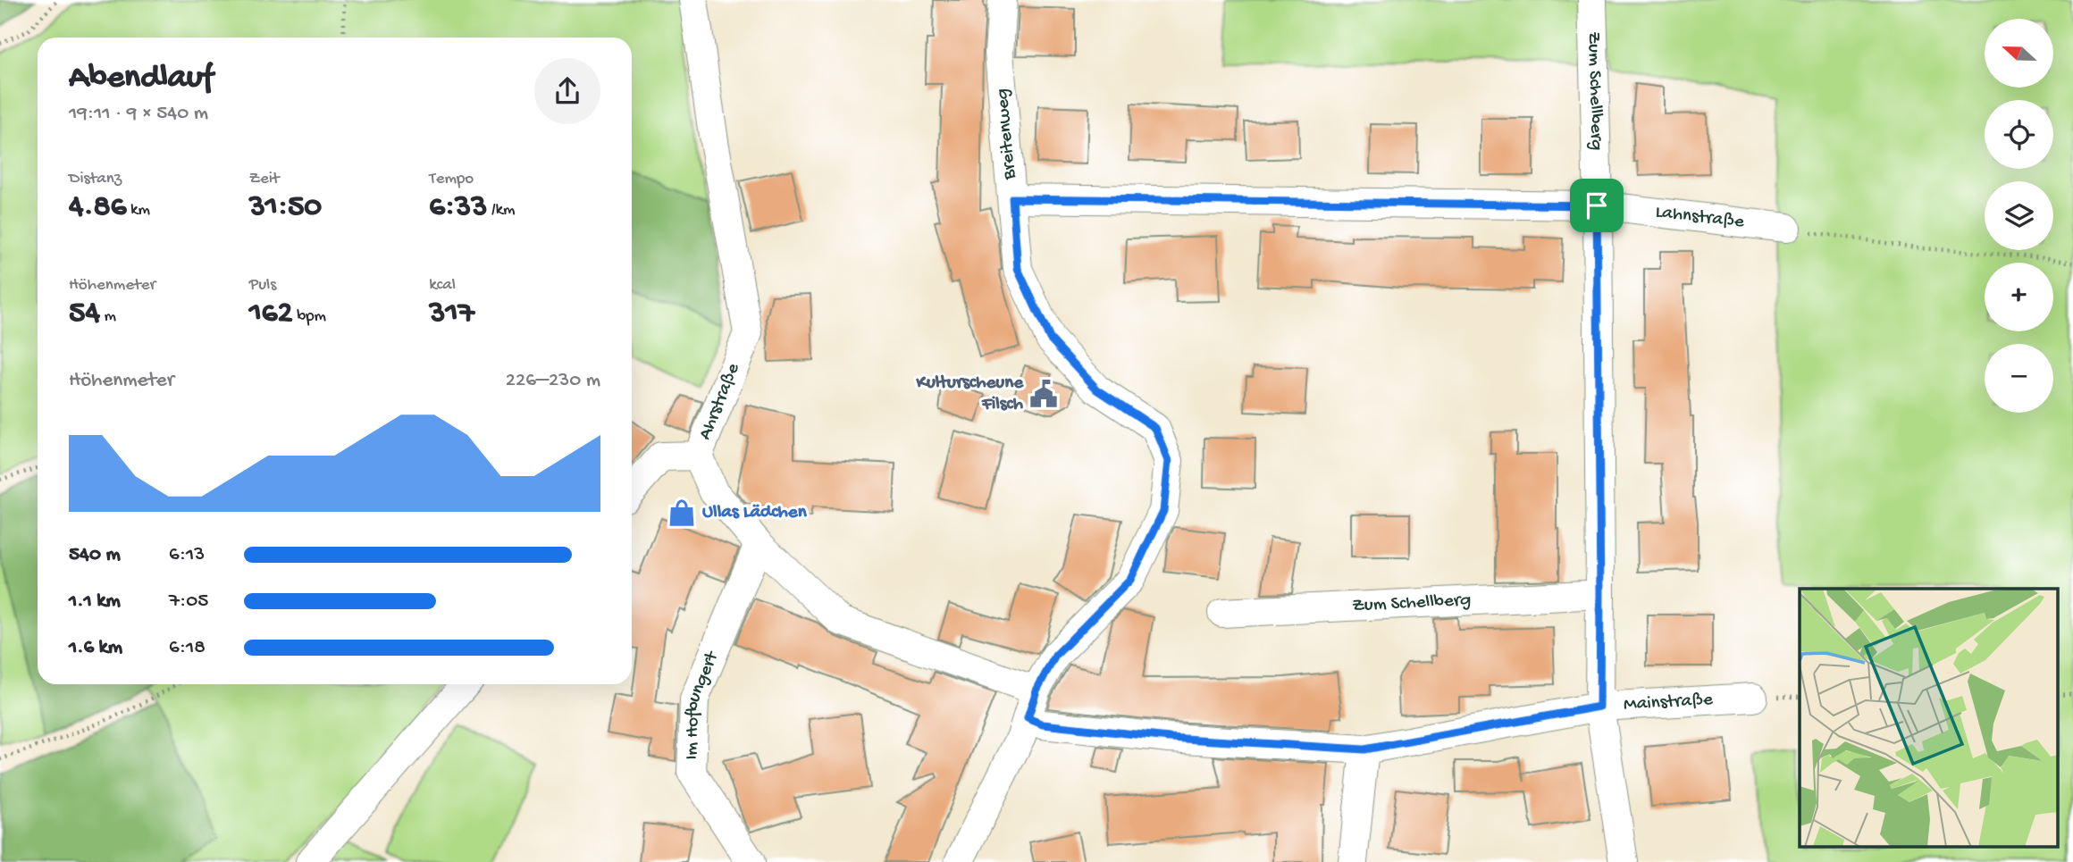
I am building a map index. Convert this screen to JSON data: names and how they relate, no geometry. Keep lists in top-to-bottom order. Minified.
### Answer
{"streets":{"street":["Zum Schellberg","Breitenweg","Lahnstraße","Ahrstraße","Mainstraße","Im Hofbungert"]},"crossings":[["Zum Schellberg","Lahnstraße"],["Zum Schellberg","Mainstraße"],["Breitenweg","Lahnstraße"],["Breitenweg","Ahrstraße"],["Breitenweg","Mainstraße"],["Ahrstraße","Im Hofbungert"]],"places":{"public building":["Kulturscheune Filsch"],"shop":["Ullas Lädchen"]},"north":"left","page":{"map_buttons":["+","−"],"heading":["Abendlauf","19:11 · 9 × 540 m"],"stats":[["Distanz","4.86 km"],["Zeit","31:50"],["Tempo","6:33 /km"],["Höhenmeter","54 m"],["Puls","162 bpm"],["kcal","317"]],"chart":["Höhenmeter","226–230 m"],"list":[{"name":"540 m","note":"6:13"},{"name":"1.1 km","note":"7:05"},{"name":"1.6 km","note":"6:18"}]}}
